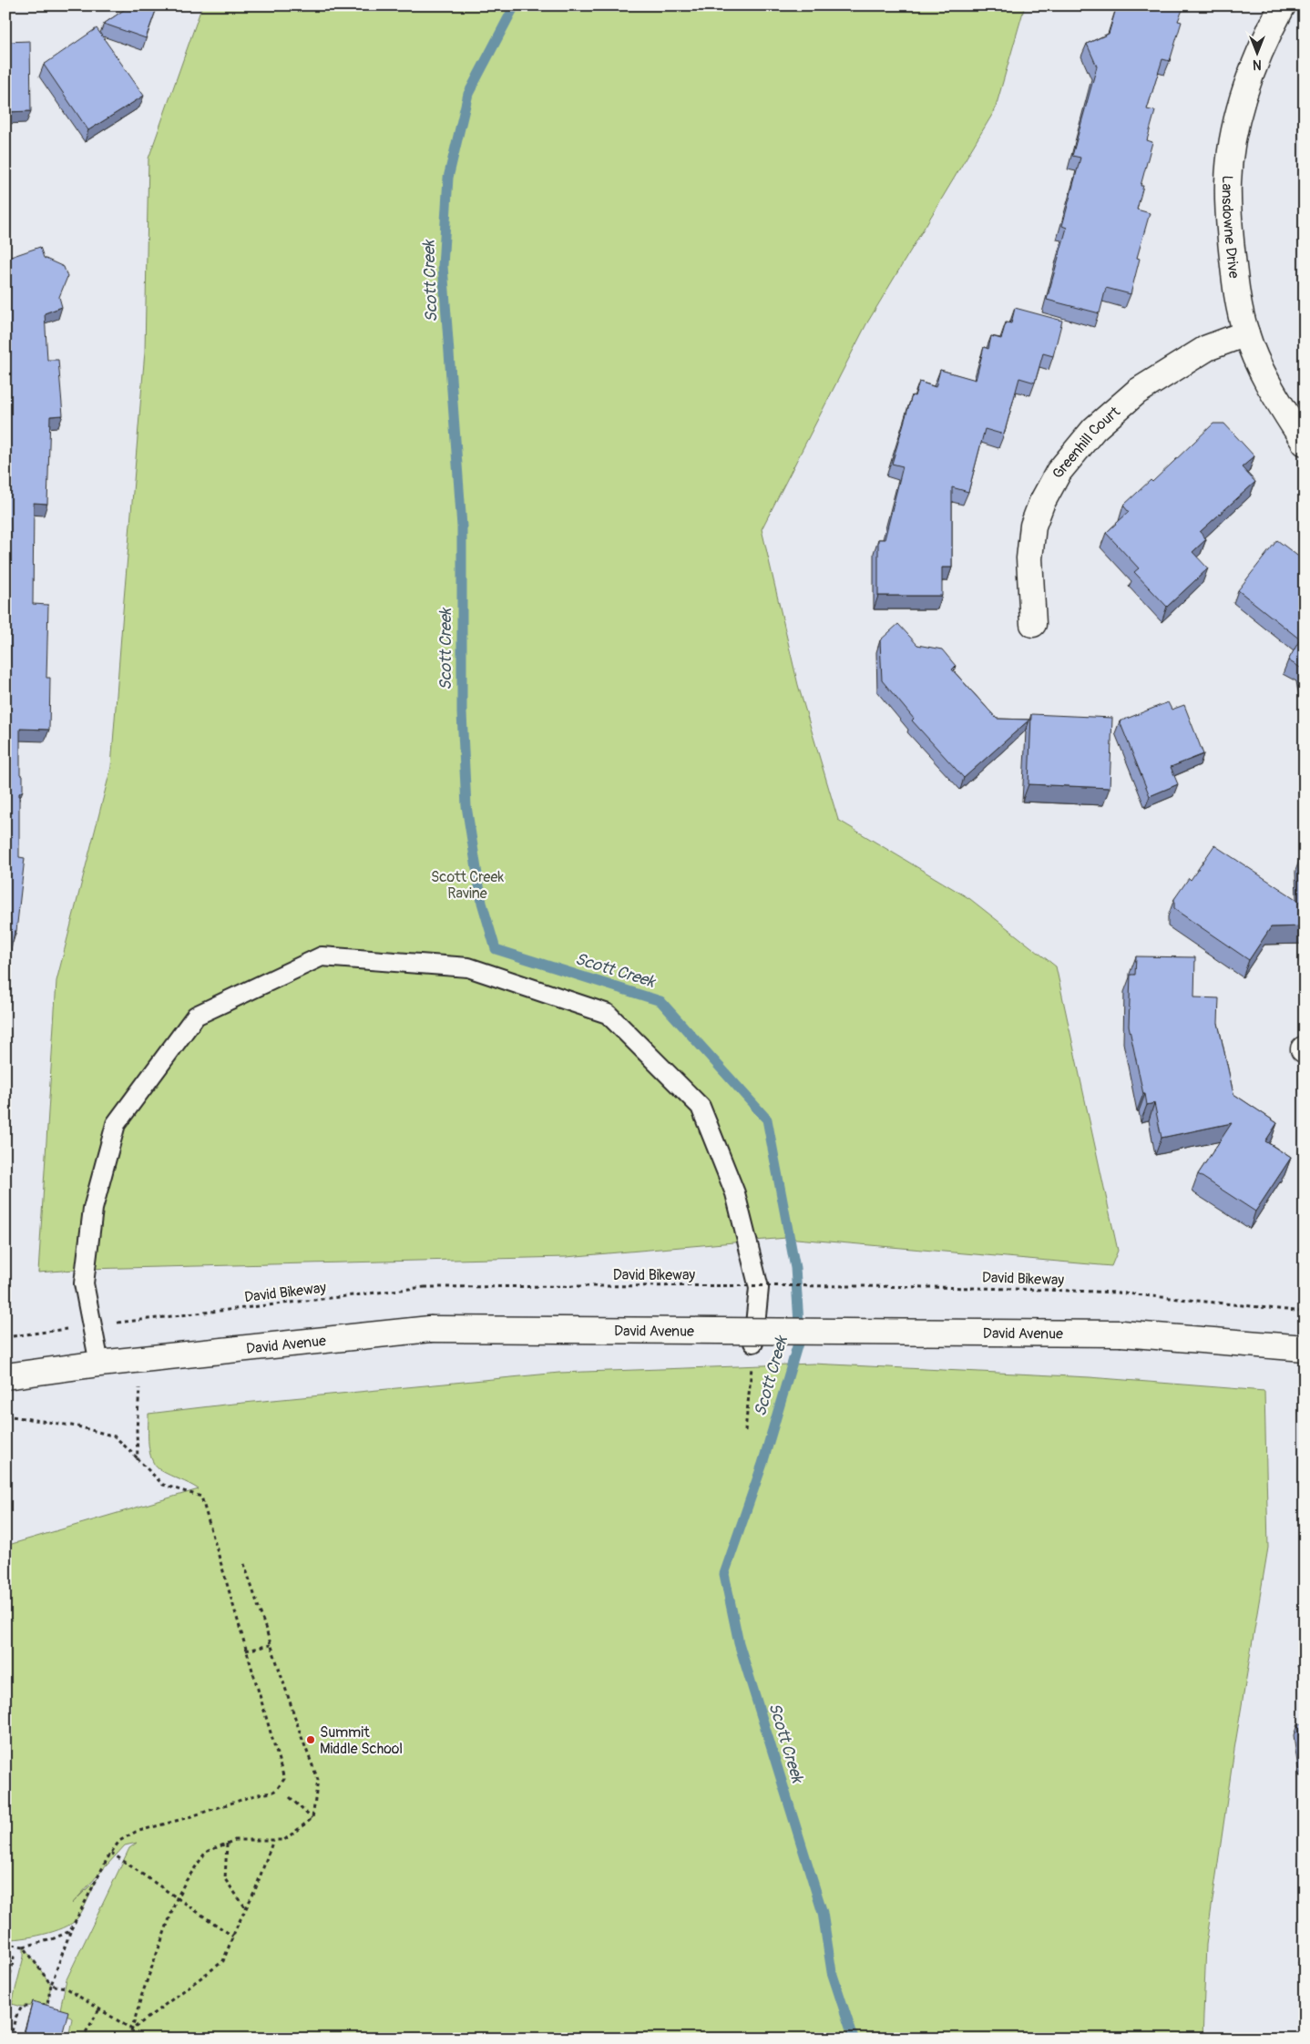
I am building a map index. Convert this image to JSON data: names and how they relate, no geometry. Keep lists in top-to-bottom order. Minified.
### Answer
{"streets":{"main road":["Lansdowne Drive","Greenhill Court","David Avenue"],"path":["David Bikeway"]},"crossings":[["Lansdowne Drive","Greenhill Court"]],"water":["Scott Creek"],"parks":["Scott Creek Ravine"],"places":["Summit Middle School"],"north":"bottom"}
